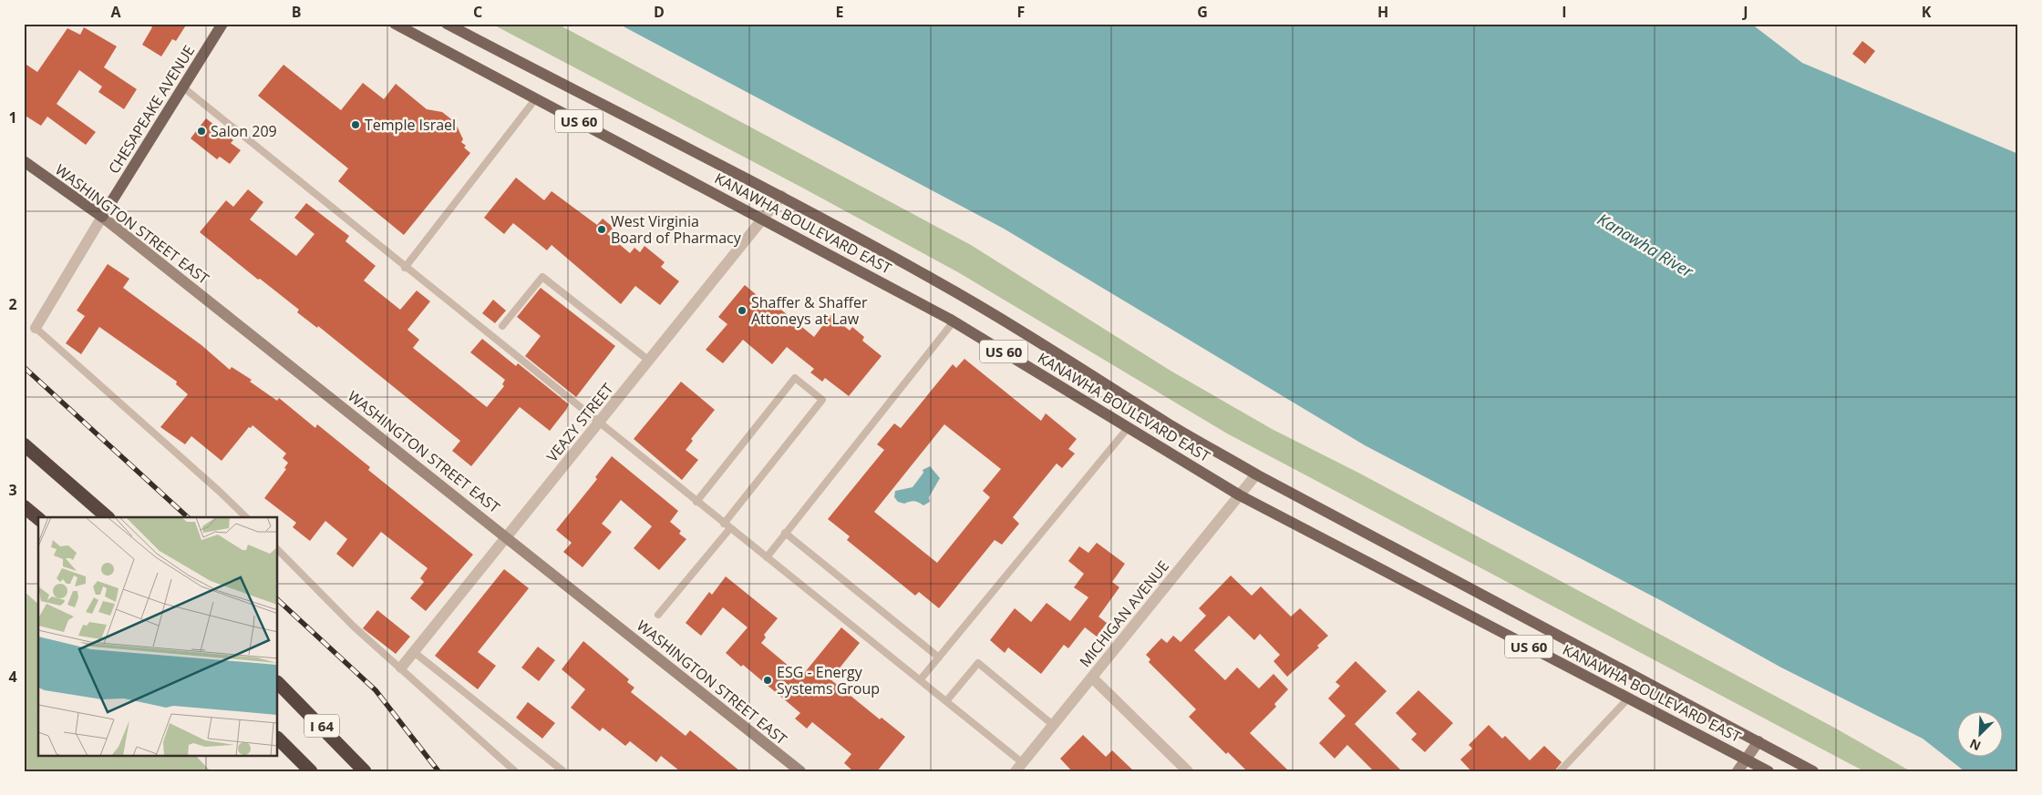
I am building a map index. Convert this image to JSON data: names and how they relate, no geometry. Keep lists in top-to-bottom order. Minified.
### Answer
{"streets":{"highway":["I 64"],"main road":["CHESAPEAKE AVENUE","US 60","KANAWHA BOULEVARD EAST","WASHINGTON STREET EAST"],"street":["VEAZY STREET","MICHIGAN AVENUE"]},"crossings":[["CHESAPEAKE AVENUE","WASHINGTON STREET EAST"],["KANAWHA BOULEVARD EAST","VEAZY STREET"],["KANAWHA BOULEVARD EAST","MICHIGAN AVENUE"],["WASHINGTON STREET EAST","VEAZY STREET"]],"water":["Kanawha River"],"places":["Temple Israel","Salon 209","West Virginia Board of Pharmacy","Shaffer & Shaffer Attoneys at Law","ESG - Energy Systems Group"],"north":"bottom left","grid":{"columns":["A","B","C","D","E","F","G","H","I","J","K"],"rows":["1","2","3","4"]}}
